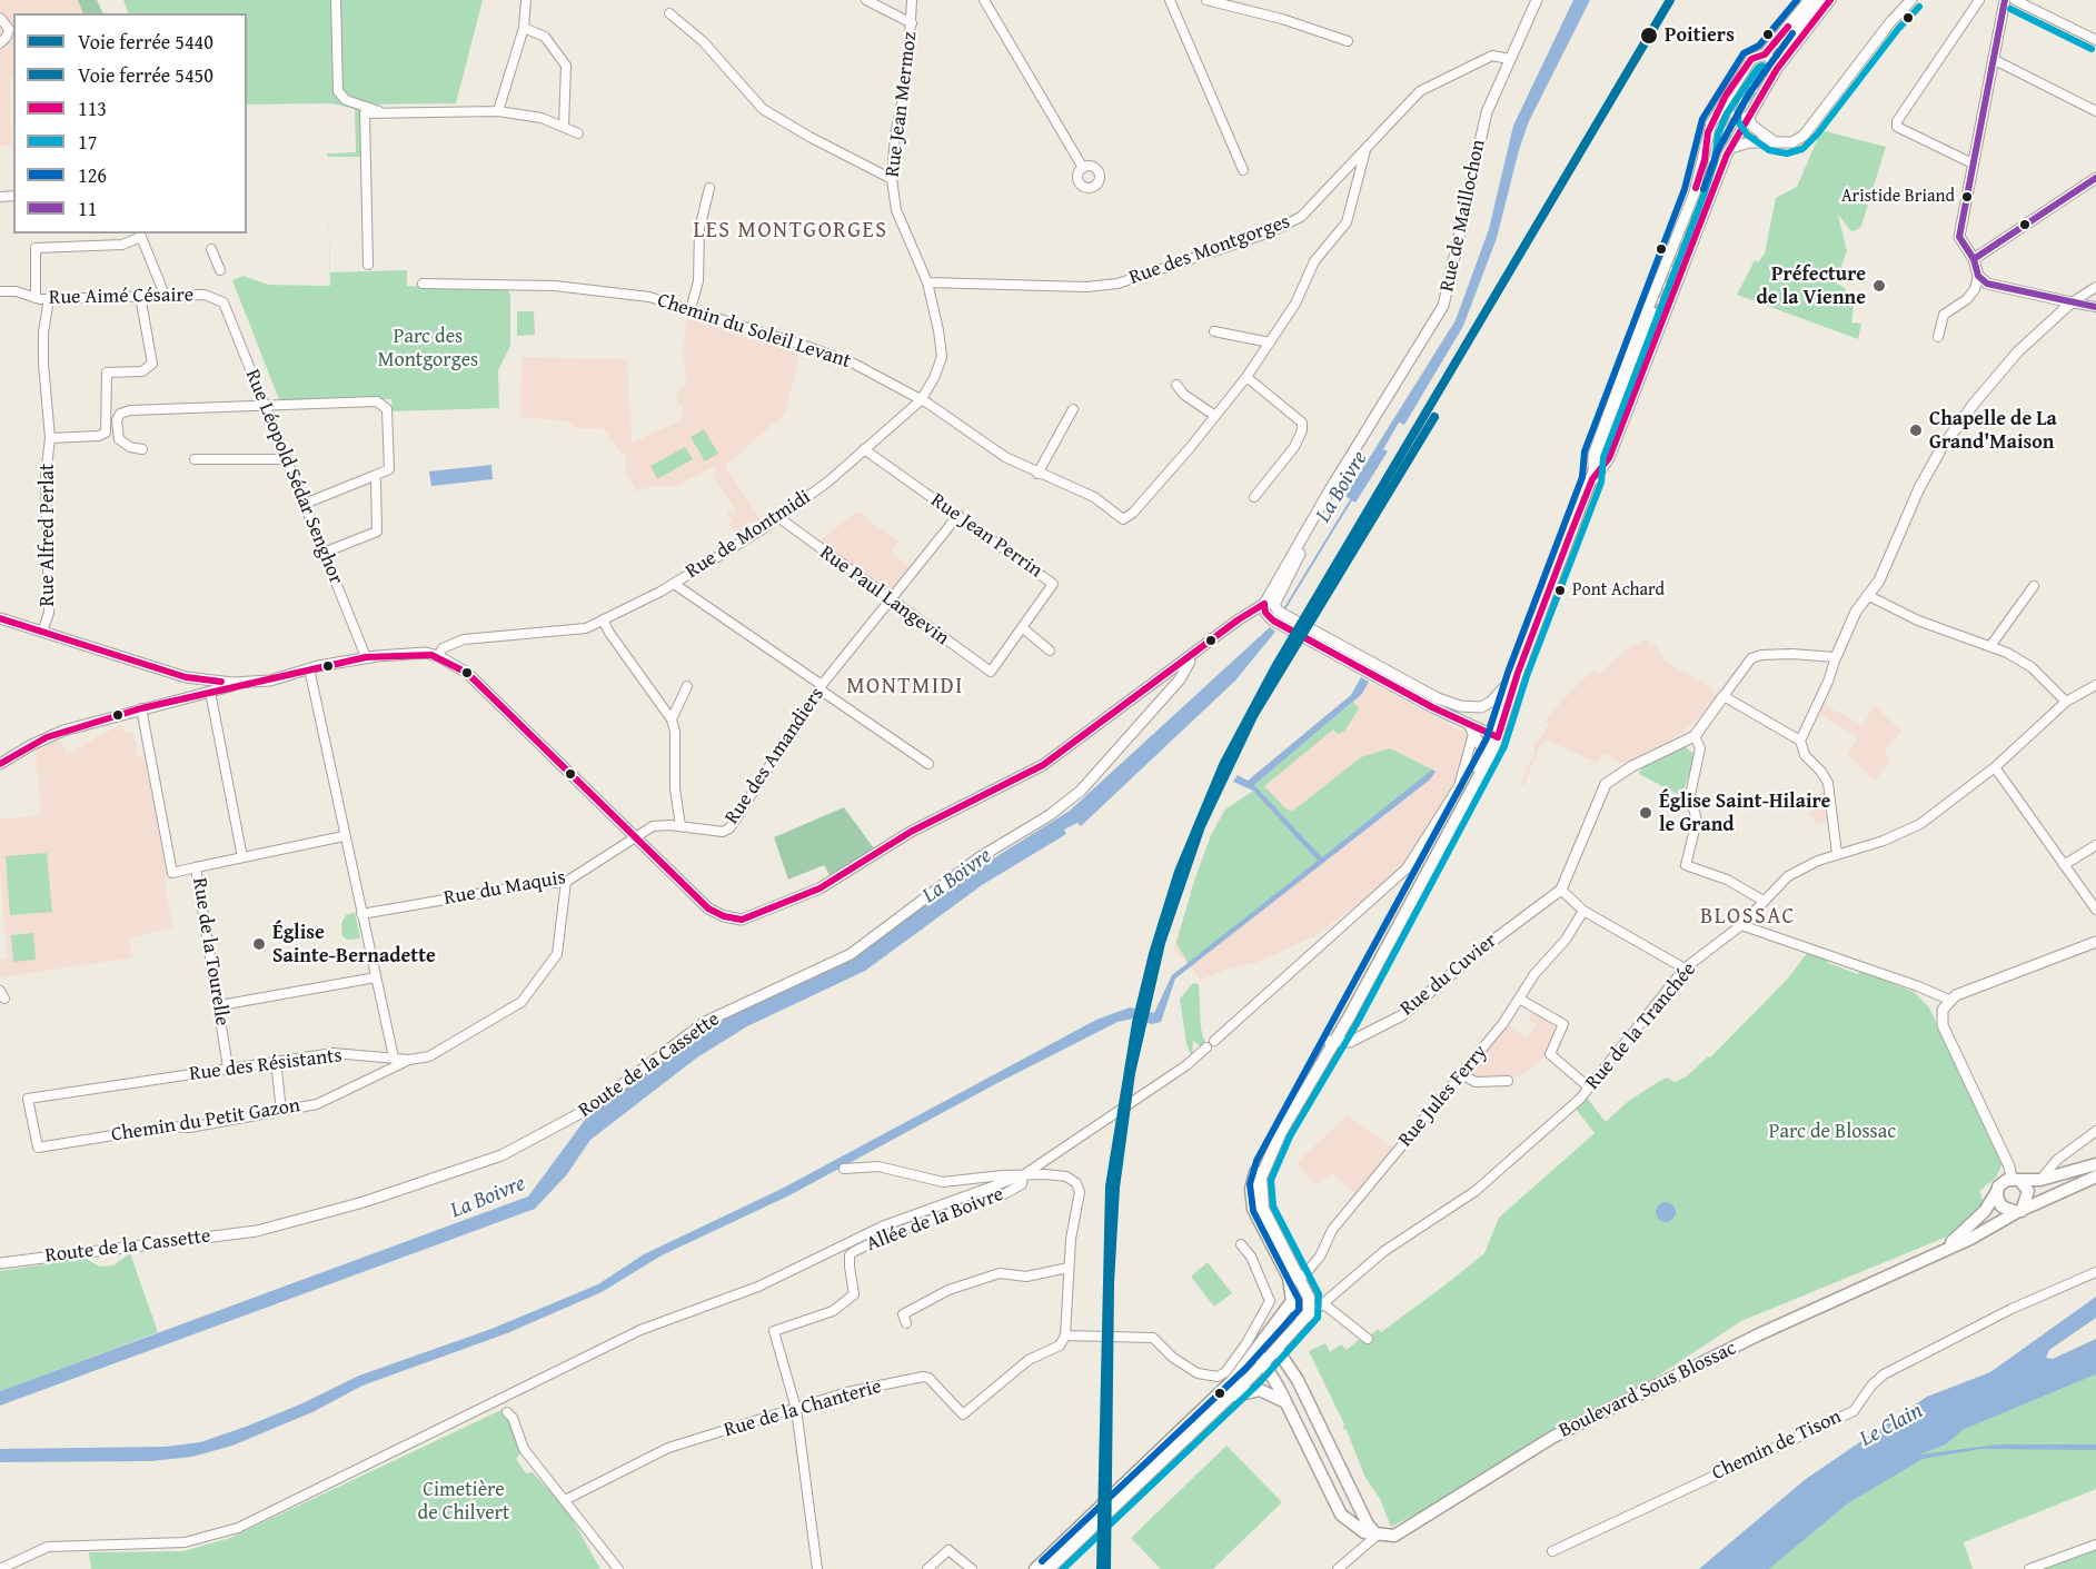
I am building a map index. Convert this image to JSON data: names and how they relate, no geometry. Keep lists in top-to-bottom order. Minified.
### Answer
{"streets":{"main road":["Boulevard Sous Blossac"],"street":["Rue Jean Mermoz","Rue de Maillochon","Rue des Montgorges","Rue Aimé Césaire","Chemin du Soleil Levant","Rue Léopold Sédar Senghor","Rue Alfred Perlat","Rue de Montmidi","Rue Jean Perrin","Rue Paul Langevin","Rue des Amandiers","Rue du Maquis","Rue de la Tourelle","Rue du Cuvier","Rue de la Tranchée","Rue des Résistants","Route de la Cassette","Rue Jules Ferry","Chemin du Petit Gazon","Allée de la Boivre","Rue de la Chanterie","Chemin de Tison"]},"crossings":[["Rue Jean Mermoz","Rue des Montgorges"],["Rue Jean Mermoz","Rue de Montmidi"],["Rue de Maillochon","Rue des Montgorges"],["Rue des Montgorges","Rue de Montmidi"],["Rue Aimé Césaire","Rue Léopold Sédar Senghor"],["Rue Aimé Césaire","Rue Alfred Perlat"],["Chemin du Soleil Levant","Rue de Montmidi"],["Rue de Montmidi","Rue Jean Perrin"],["Rue de Montmidi","Rue Paul Langevin"],["Rue Jean Perrin","Rue Paul Langevin"],["Rue Jean Perrin","Rue des Amandiers"],["Rue Paul Langevin","Rue des Amandiers"],["Rue des Amandiers","Rue du Maquis"],["Rue du Maquis","Rue des Résistants"],["Rue de la Tourelle","Rue des Résistants"],["Rue des Résistants","Chemin du Petit Gazon"],["Allée de la Boivre","Rue de la Chanterie"]],"districts":["LES MONTGORGES","MONTMIDI","BLOSSAC"],"water":["La Boivre","Le Clain"],"parks":["Parc des Montgorges","Parc de Blossac","Cimetière de Chilvert"],"places":["Poitiers","Aristide Briand","Préfecture de la Vienne","Chapelle de La Grand'Maison","Pont Achard","Église Saint-Hilaire le Grand","Église Sainte-Bernadette"],"lines":["rail line 5440","transit line 113","transit line 126","transit line 11","transit line 17","rail line 5450"],"legend":["Voie ferrée 5440","Voie ferrée 5450","113","17","126","11"]}
